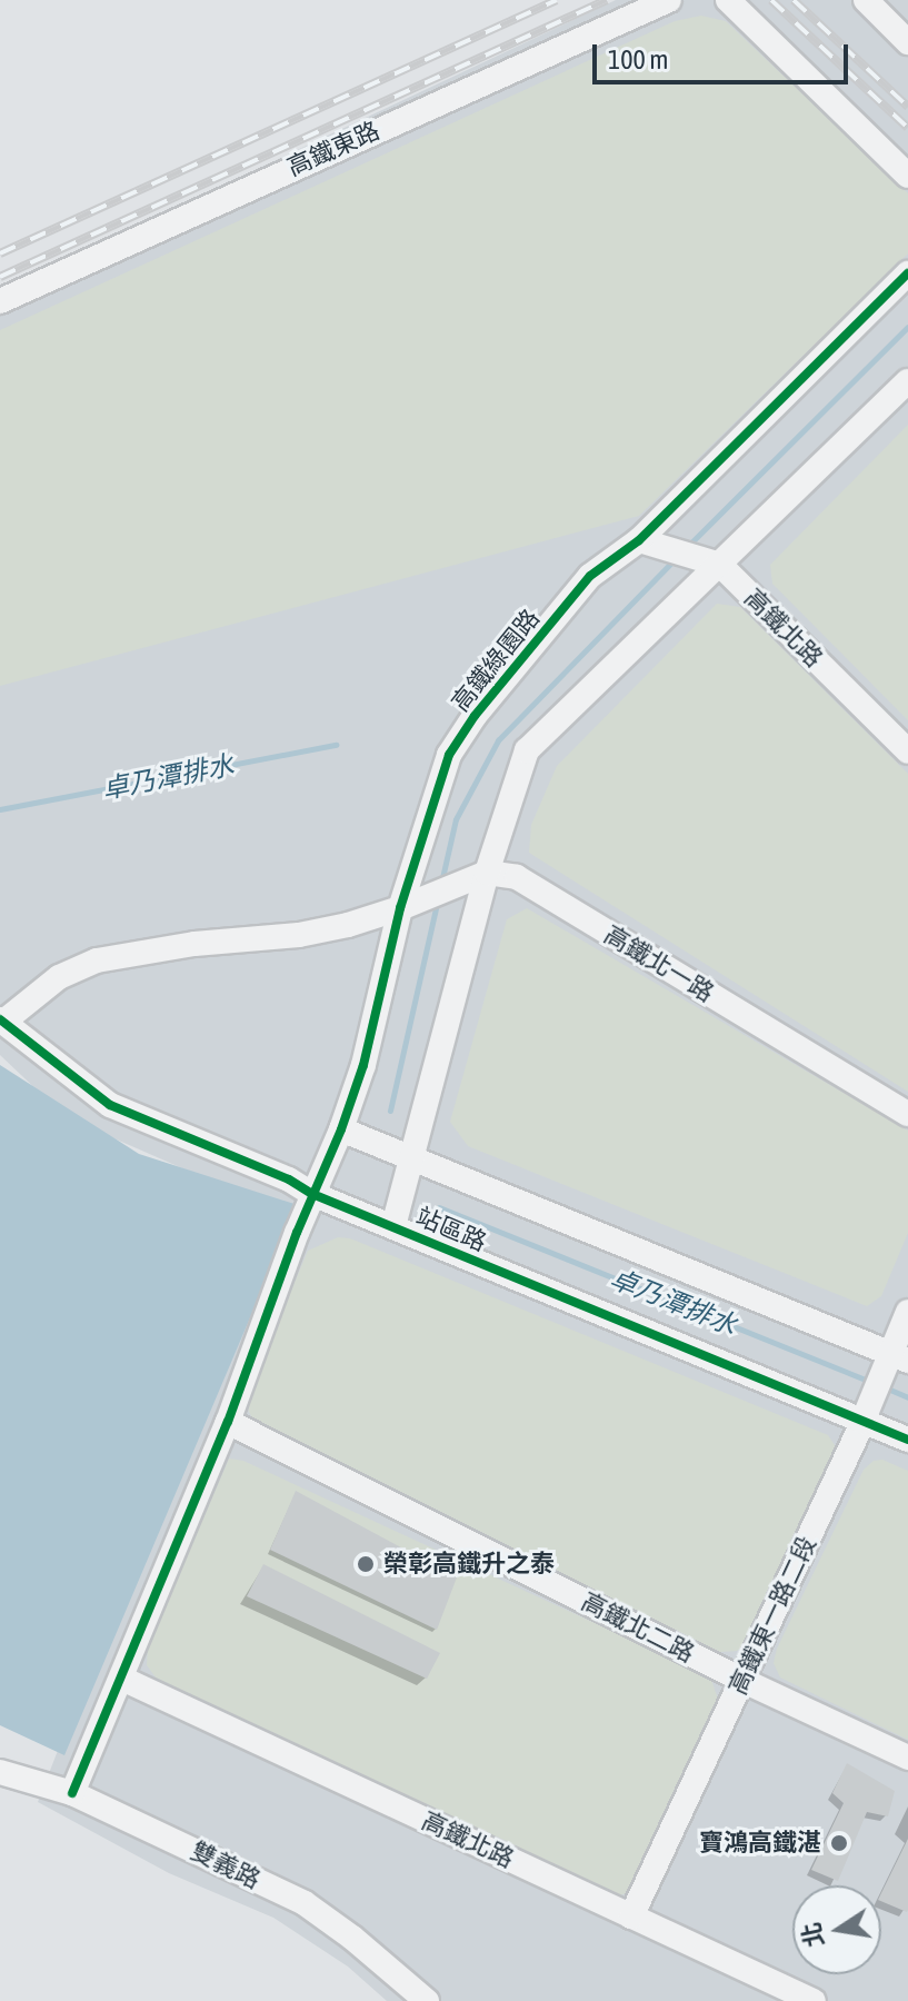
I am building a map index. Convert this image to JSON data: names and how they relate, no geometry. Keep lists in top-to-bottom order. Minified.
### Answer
{"streets":{"street":["高鐵東路","高鐵北路","高鐵綠園路","高鐵北一路","站區路","高鐵東一路二段","高鐵北二路","雙義路"]},"crossings":[["高鐵北路","高鐵綠園路"],["高鐵北路","高鐵東一路二段"],["高鐵綠園路","站區路"],["高鐵綠園路","高鐵北二路"],["高鐵綠園路","雙義路"],["站區路","高鐵東一路二段"],["高鐵東一路二段","高鐵北二路"]],"water":["卓乃潭排水"],"places":["榮彰高鐵升之泰","寶鴻高鐵湛"],"scale_bar":"100 m","north":"left"}
